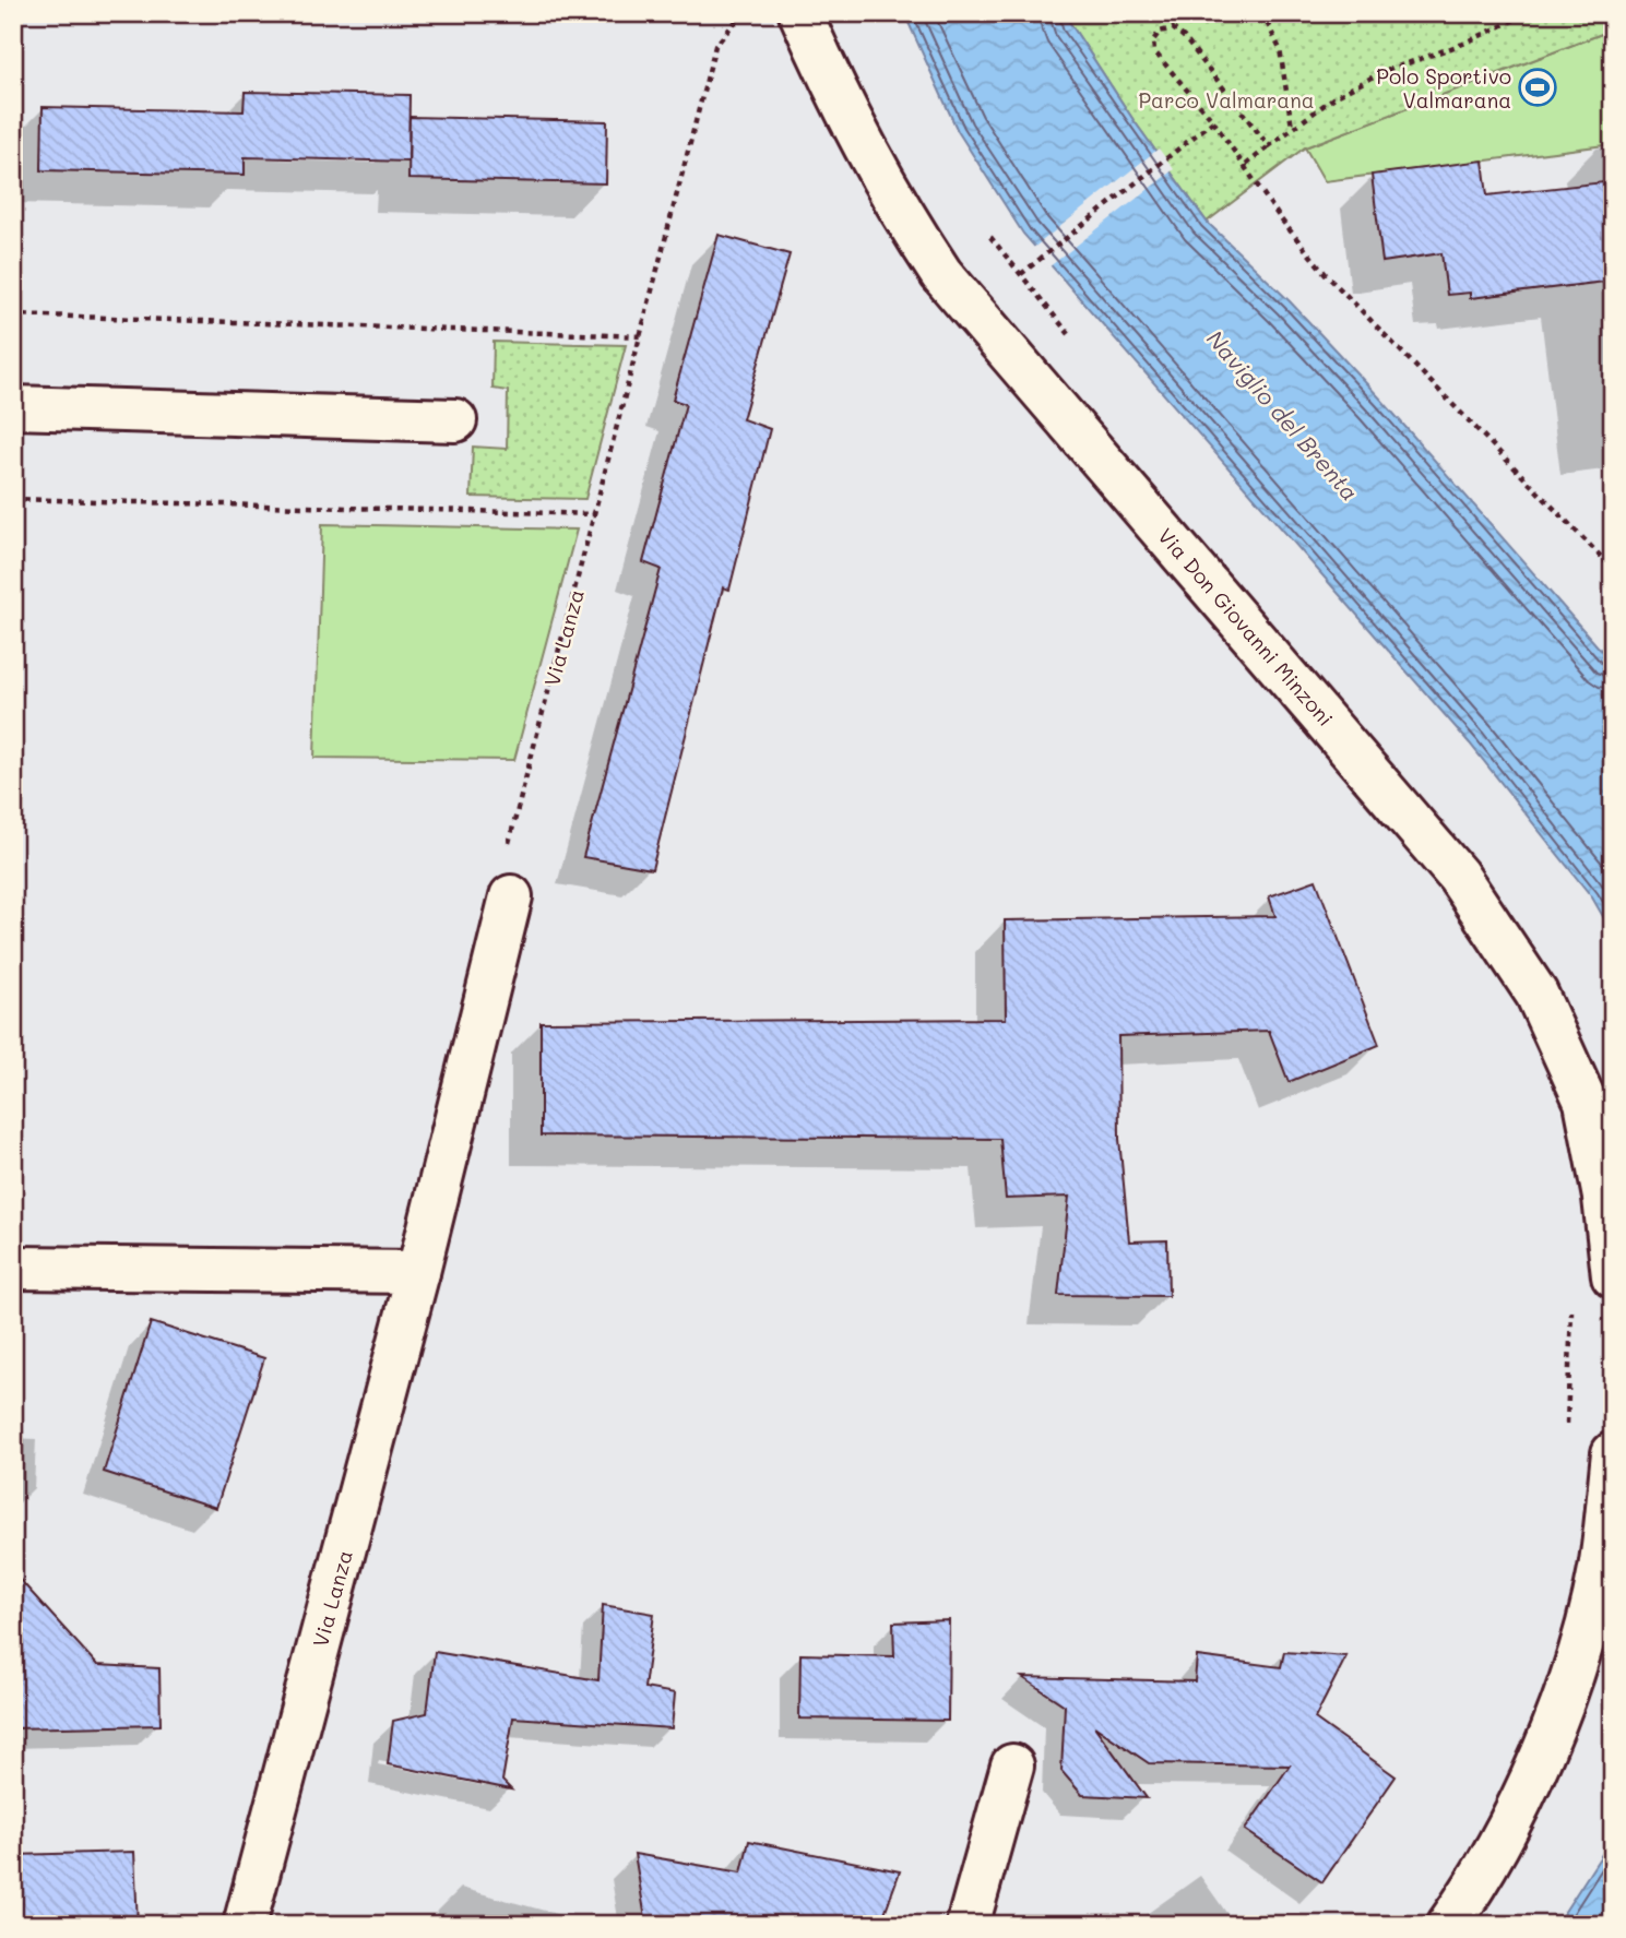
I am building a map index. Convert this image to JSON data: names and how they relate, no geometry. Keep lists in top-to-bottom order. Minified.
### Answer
{"streets":{"street":["Via Don Giovanni Minzoni","Via Lanza"]},"water":["Naviglio del Brenta"],"parks":["Parco Valmarana"],"places":{"sports":["Polo Sportivo Valmarana"]}}
